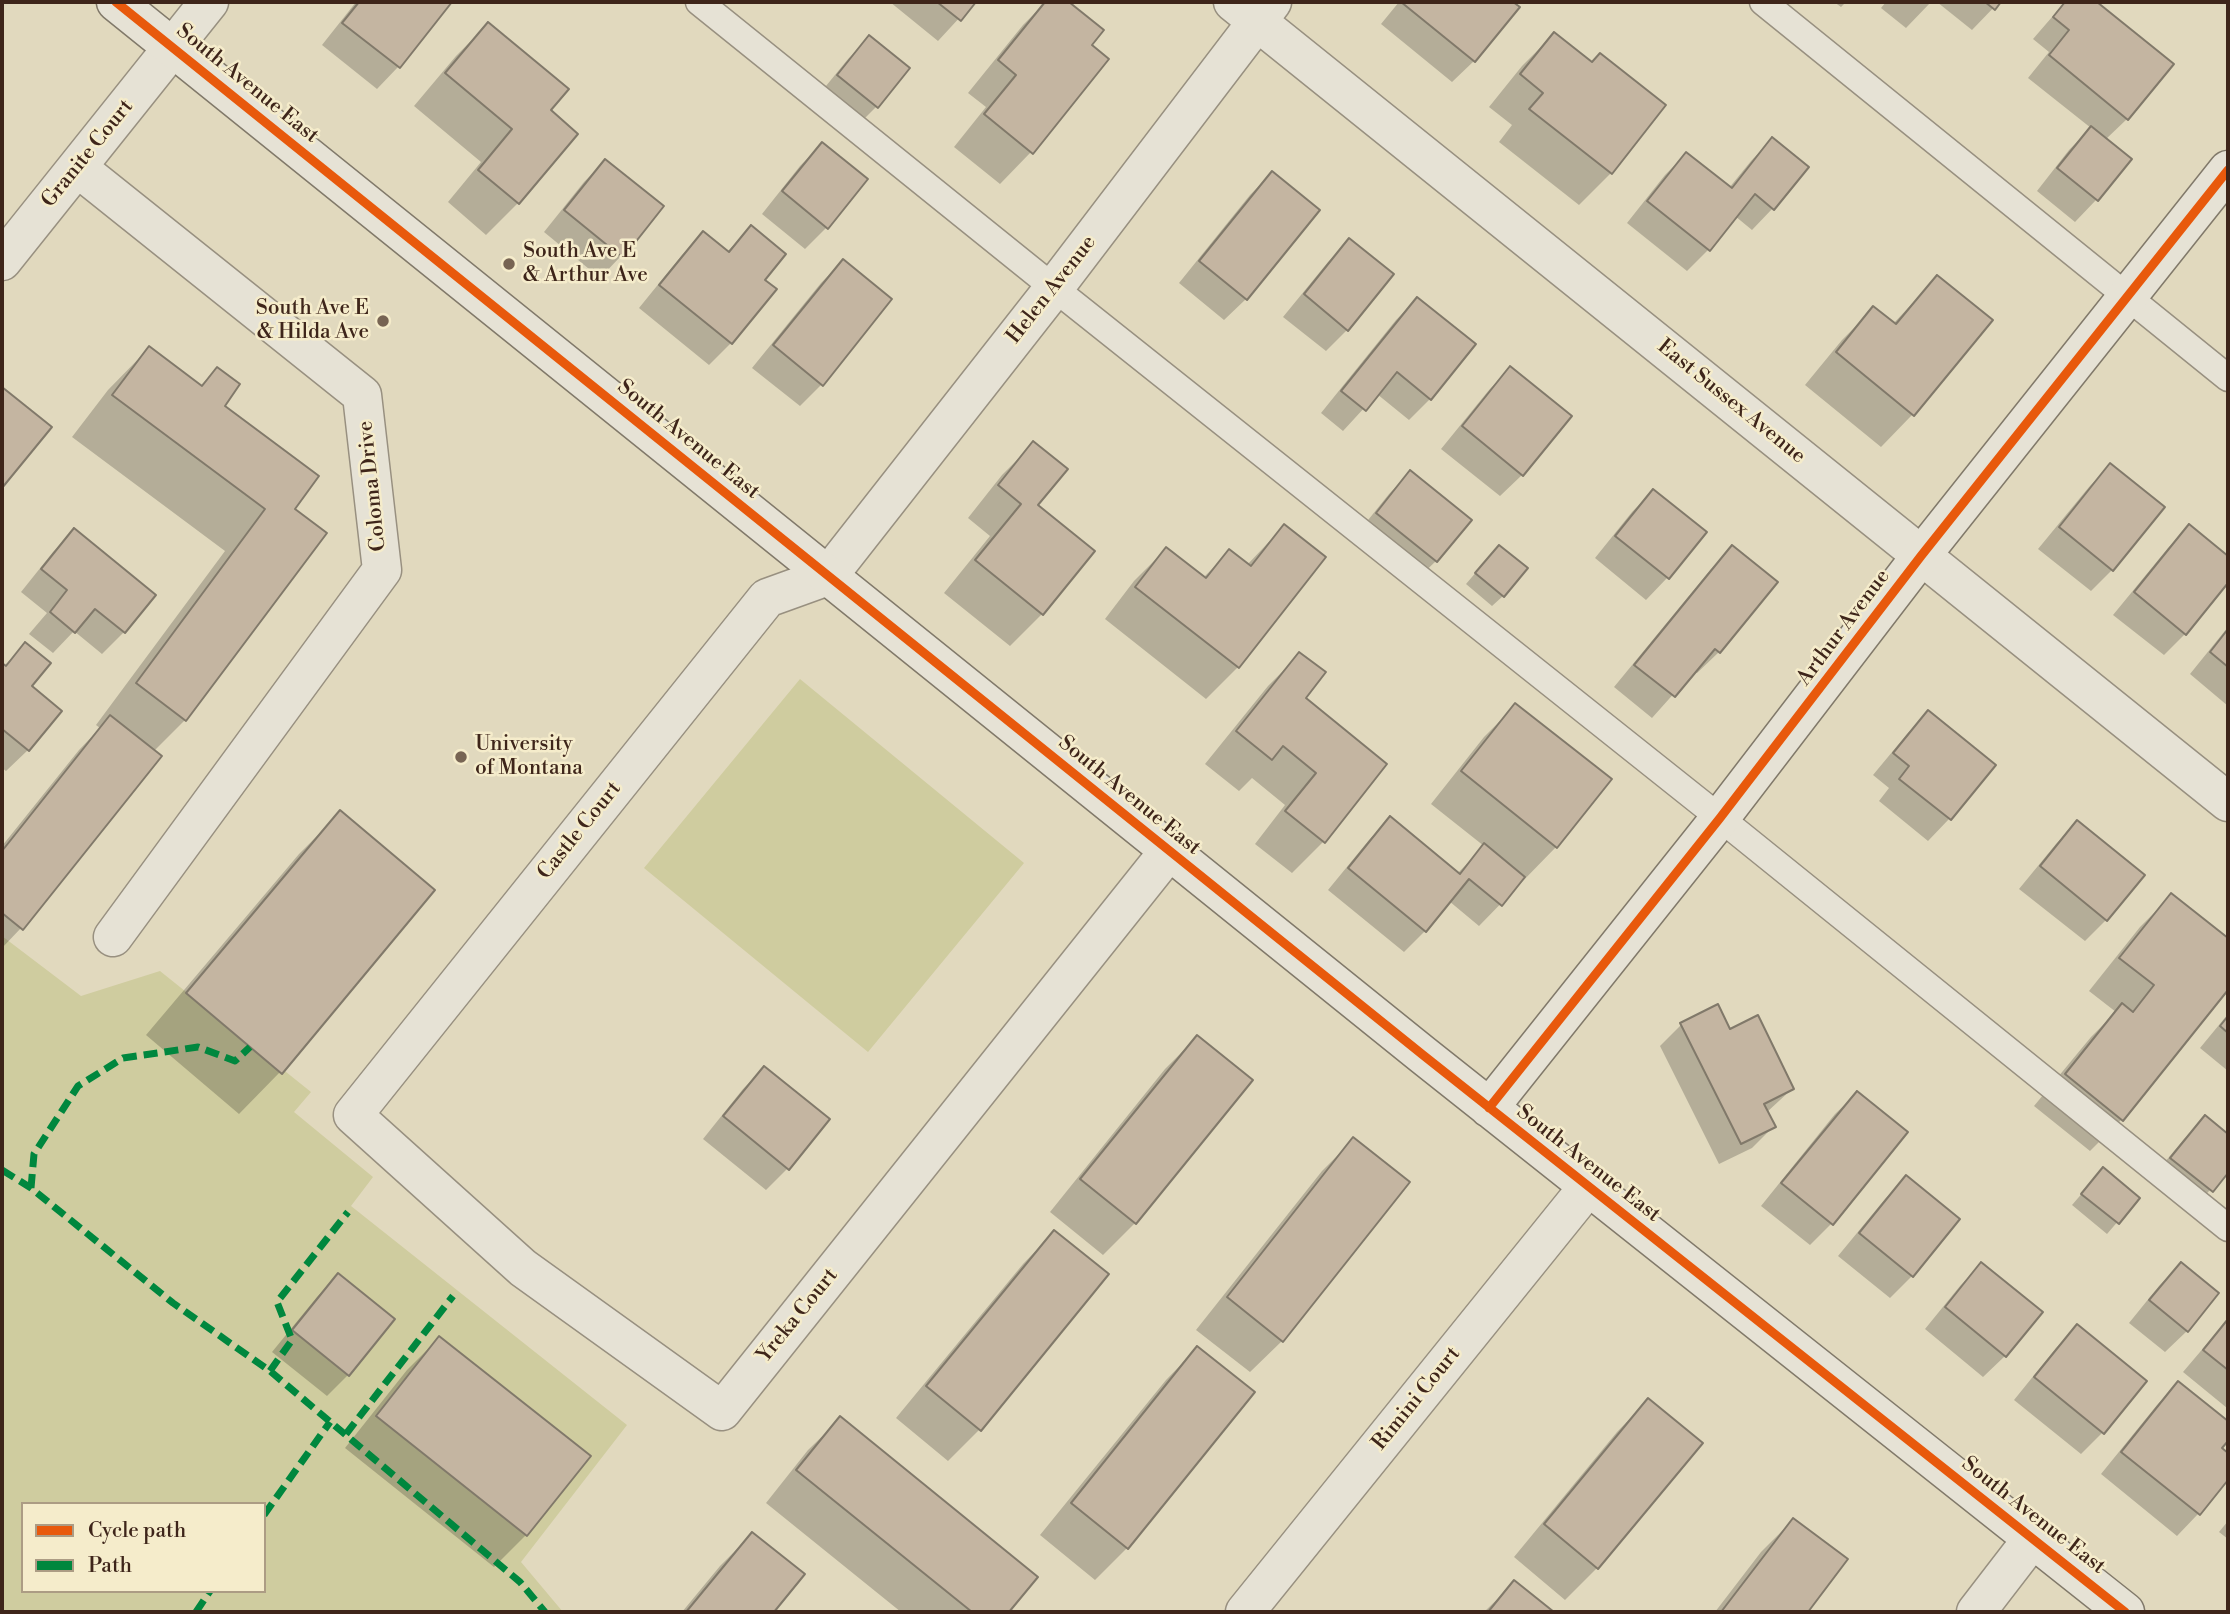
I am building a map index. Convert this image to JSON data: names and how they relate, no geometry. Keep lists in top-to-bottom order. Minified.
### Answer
{"streets":{"street":["South Avenue East","Granite Court","Helen Avenue","East Sussex Avenue","Coloma Drive","Arthur Avenue","Castle Court","Yreka Court","Rimini Court"]},"crossings":[["South Avenue East","Granite Court"],["South Avenue East","Helen Avenue"],["South Avenue East","Arthur Avenue"],["South Avenue East","Castle Court"],["South Avenue East","Yreka Court"],["South Avenue East","Rimini Court"],["Granite Court","Coloma Drive"],["Helen Avenue","East Sussex Avenue"],["Helen Avenue","Castle Court"],["East Sussex Avenue","Arthur Avenue"],["Castle Court","Yreka Court"]],"places":["South Ave E & Arthur Ave","South Ave E & Hilda Ave","University of Montana"],"legend":["Cycle path","Path"]}
